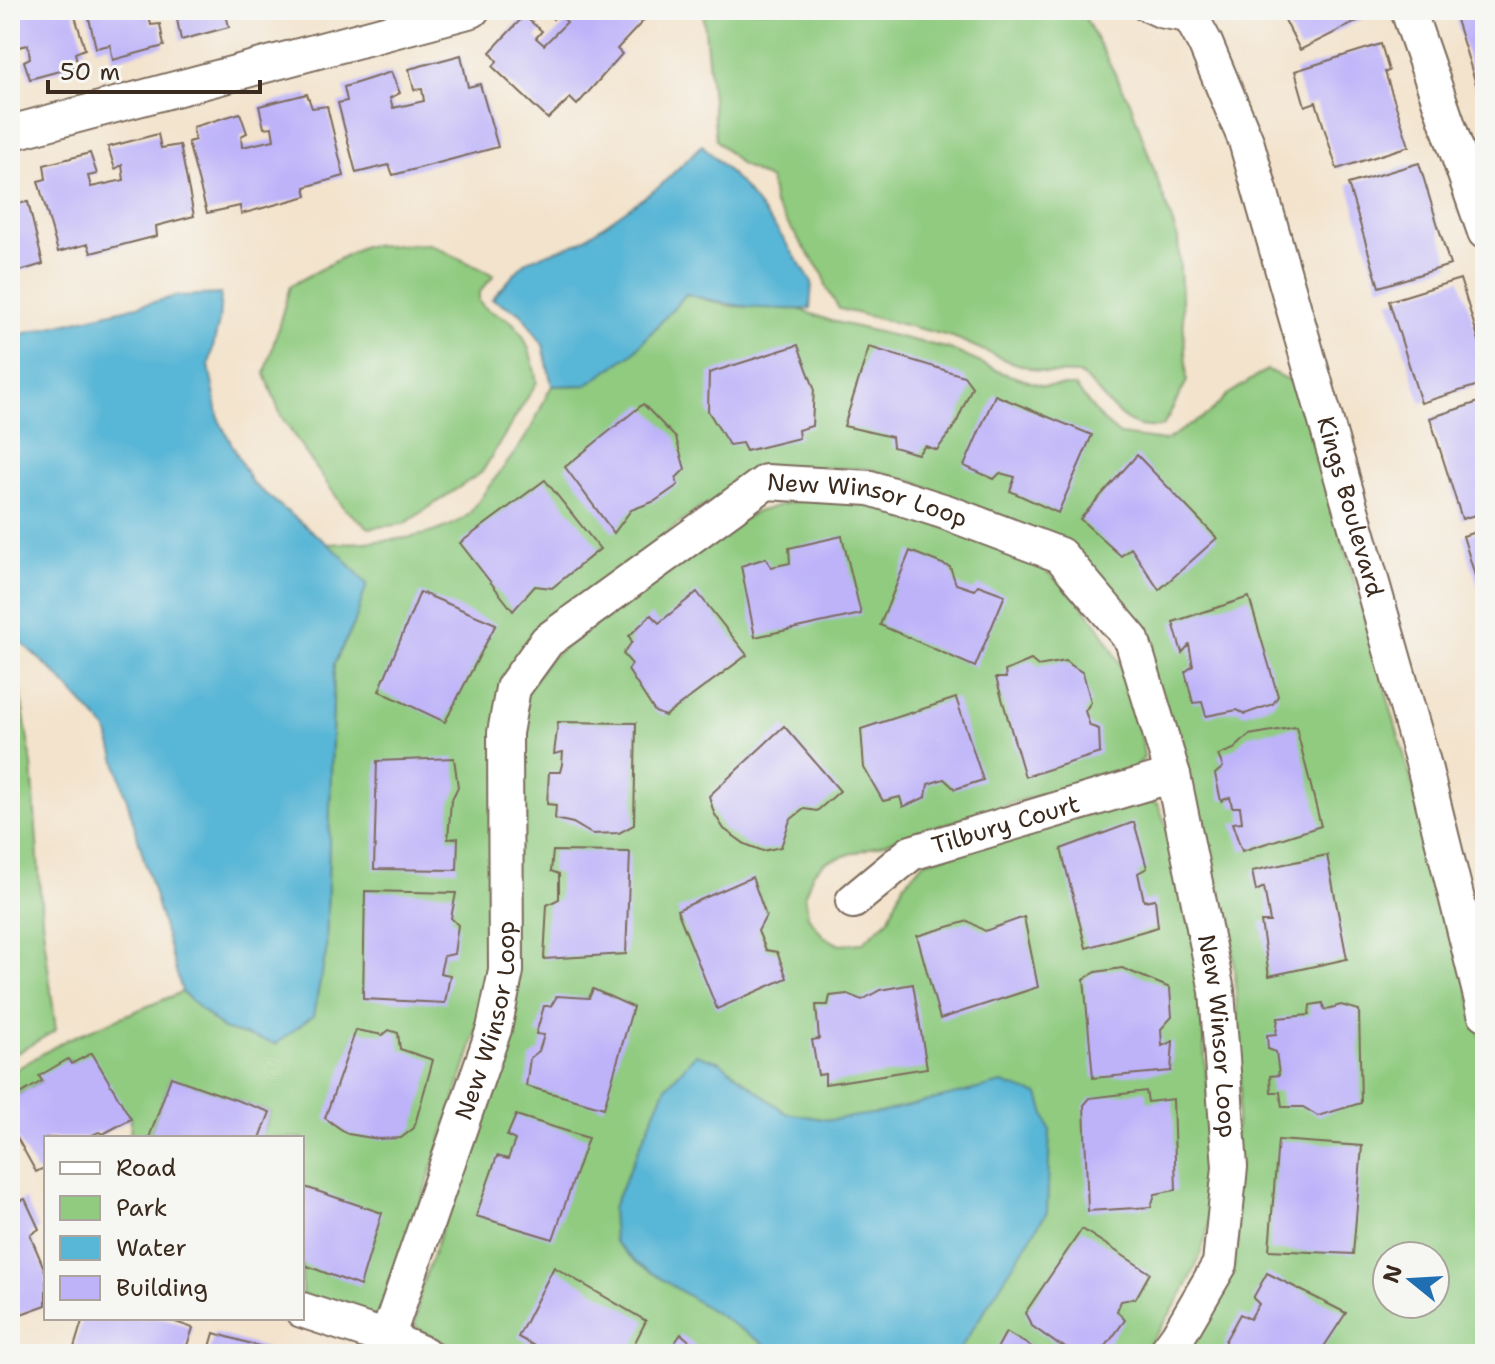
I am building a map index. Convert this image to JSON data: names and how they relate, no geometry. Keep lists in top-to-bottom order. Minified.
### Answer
{"streets":{"street":["New Winsor Loop","Kings Boulevard","Tilbury Court"]},"crossings":[["New Winsor Loop","Tilbury Court"]],"legend":["Road","Park","Water","Building"],"scale_bar":"50 m","north":"left"}
